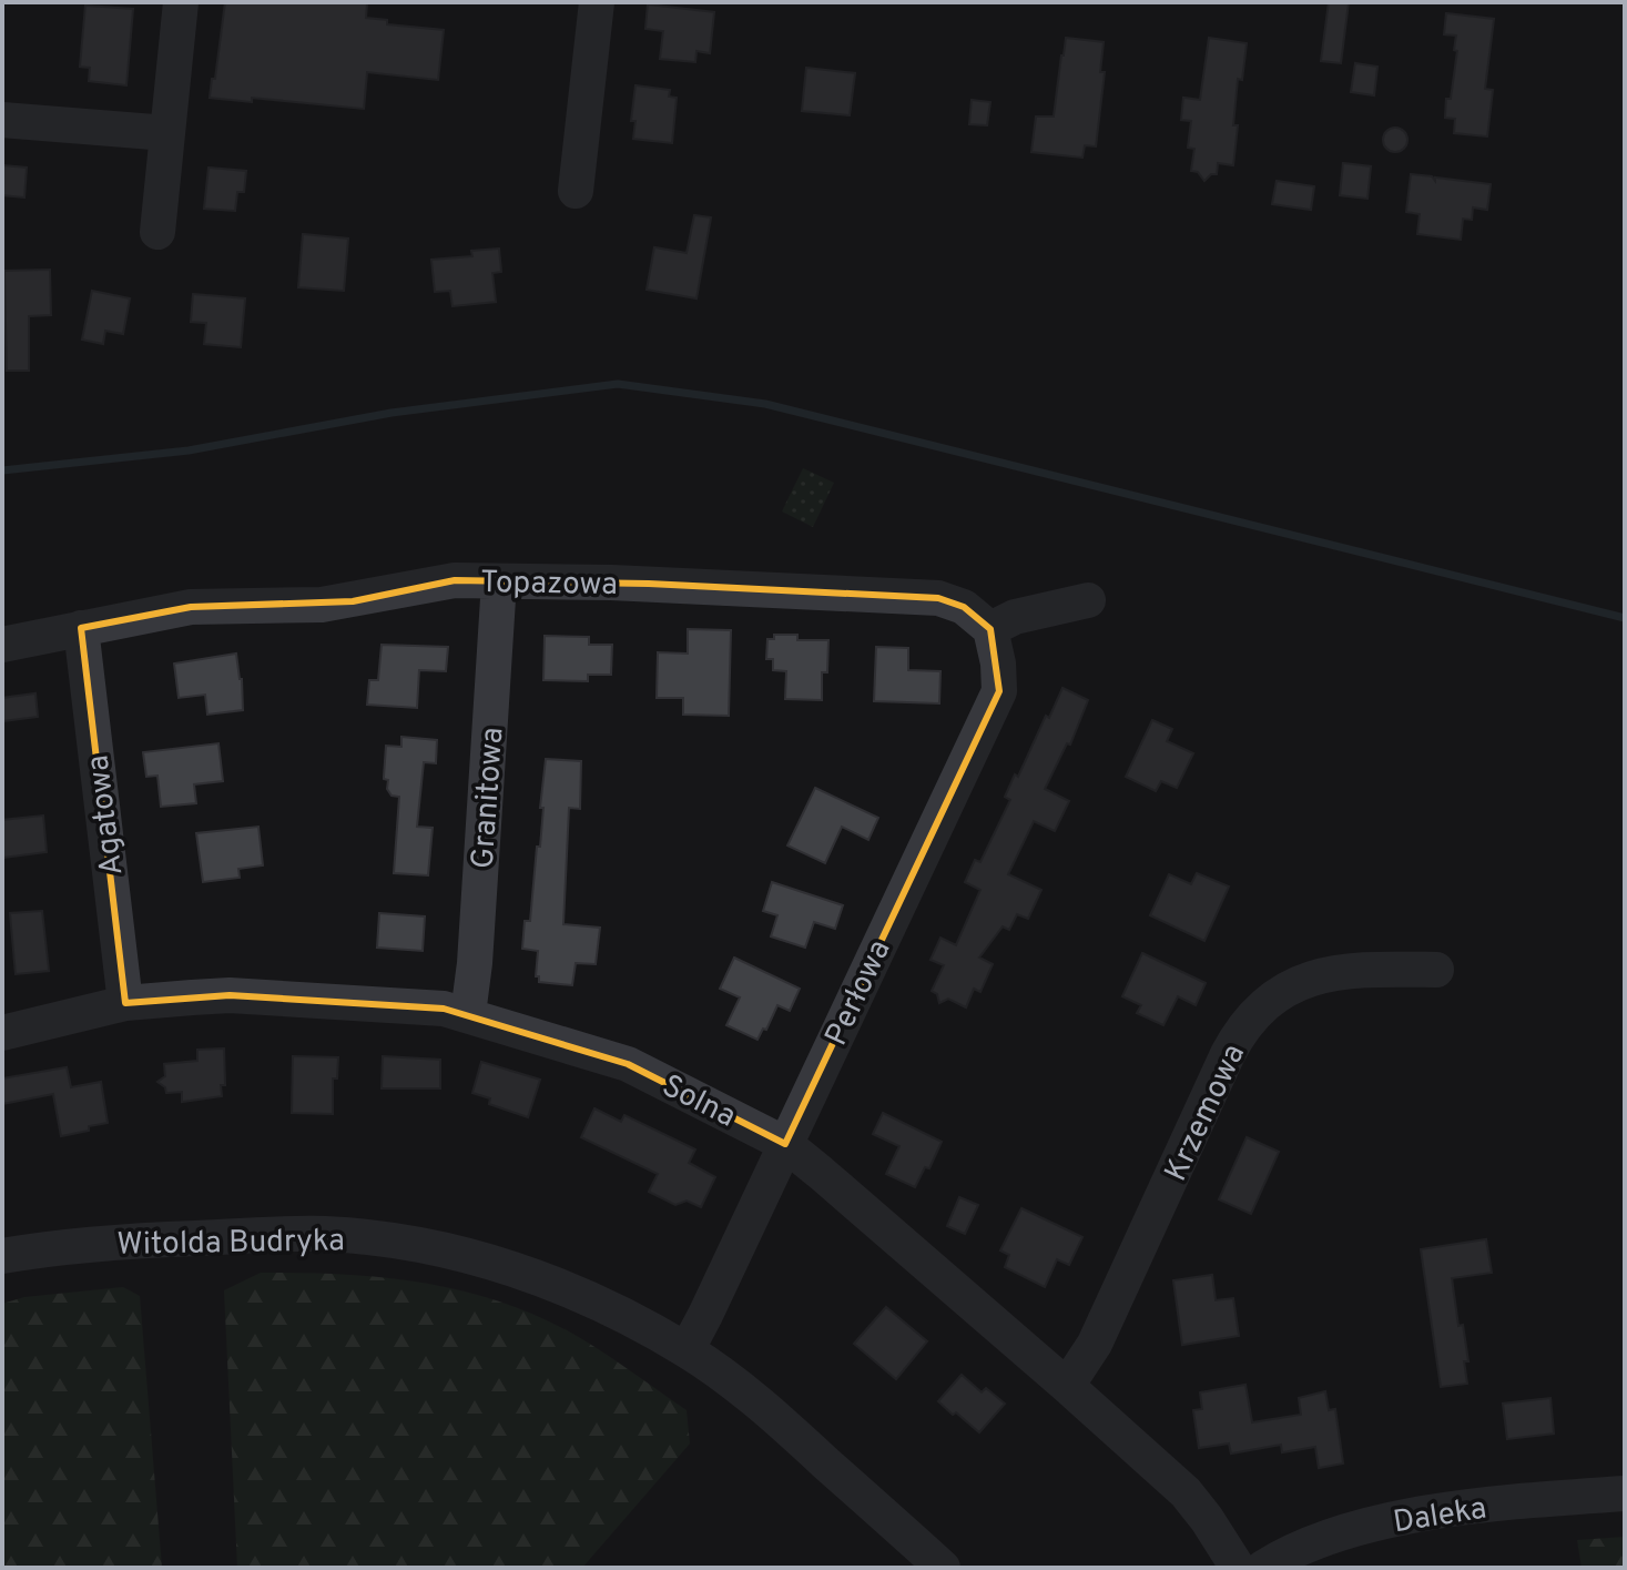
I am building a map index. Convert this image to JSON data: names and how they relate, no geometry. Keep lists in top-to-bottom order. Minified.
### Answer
{"streets":{"street":["Topazowa","Granitowa","Agatowa","Perłowa","Solna","Krzemowa","Witolda Budryka","Daleka"]},"crossings":[["Topazowa","Granitowa"],["Topazowa","Agatowa"],["Topazowa","Perłowa"],["Granitowa","Solna"],["Agatowa","Solna"],["Perłowa","Solna"],["Perłowa","Witolda Budryka"],["Solna","Krzemowa"]]}
